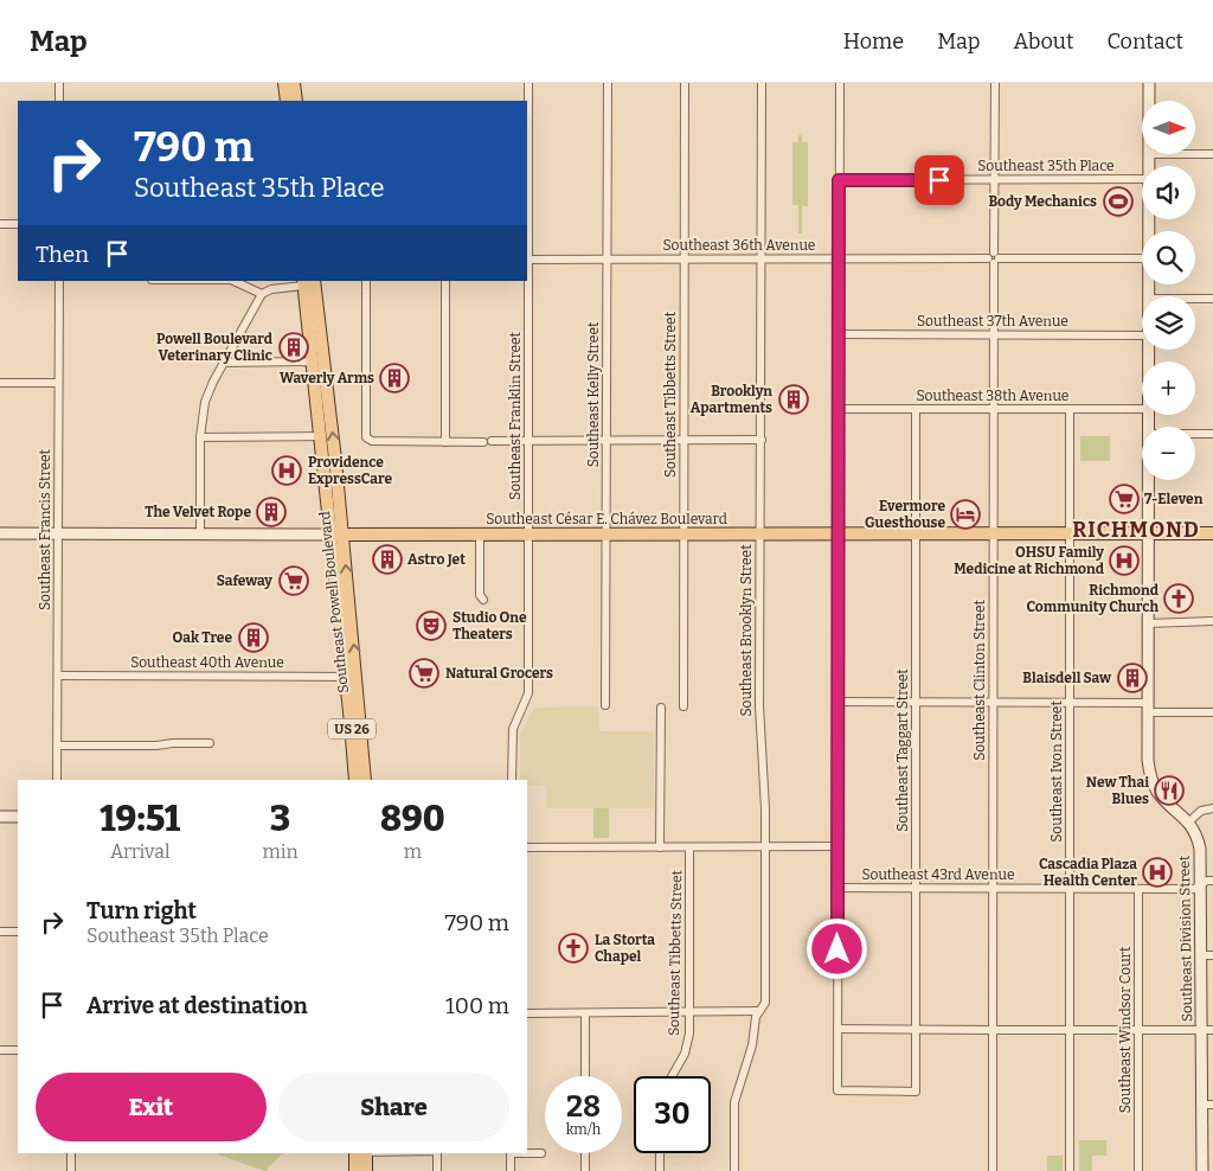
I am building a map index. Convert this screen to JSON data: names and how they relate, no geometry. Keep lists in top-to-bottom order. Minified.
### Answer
{"streets":{"main road":["Southeast César E. Chávez Boulevard","Southeast Powell Boulevard","US 26","Southeast Division Street"],"street":["Southeast 35th Place","Southeast 36th Avenue","Southeast 37th Avenue","Southeast Kelly Street","Southeast Tibbetts Street","Southeast 38th Avenue","Southeast Franklin Street","Southeast Francis Street","Southeast Brooklyn Street","Southeast 40th Avenue","Southeast Clinton Street","Southeast Taggart Street","Southeast Ivon Street","Southeast 43rd Avenue","Southeast Windsor Court"]},"crossings":[["Southeast 35th Place","Southeast Clinton Street"],["Southeast 36th Avenue","Southeast Kelly Street"],["Southeast 36th Avenue","Southeast Tibbetts Street"],["Southeast 36th Avenue","Southeast Franklin Street"],["Southeast 36th Avenue","Southeast Brooklyn Street"],["Southeast 36th Avenue","Southeast Clinton Street"],["Southeast 37th Avenue","Southeast Clinton Street"],["Southeast Kelly Street","Southeast César E. Chávez Boulevard"],["Southeast Tibbetts Street","Southeast César E. Chávez Boulevard"],["Southeast 38th Avenue","Southeast Clinton Street"],["Southeast 38th Avenue","Southeast Taggart Street"],["Southeast 38th Avenue","Southeast Ivon Street"],["Southeast Franklin Street","Southeast César E. Chávez Boulevard"],["Southeast César E. Chávez Boulevard","Southeast Francis Street"],["Southeast César E. Chávez Boulevard","Southeast Powell Boulevard"],["Southeast César E. Chávez Boulevard","Southeast Brooklyn Street"],["Southeast César E. Chávez Boulevard","Southeast Clinton Street"],["Southeast César E. Chávez Boulevard","Southeast Taggart Street"],["Southeast César E. Chávez Boulevard","Southeast Ivon Street"],["Southeast César E. Chávez Boulevard","Southeast Division Street"],["Southeast Francis Street","Southeast 40th Avenue"],["Southeast Powell Boulevard","Southeast 40th Avenue"],["Southeast Clinton Street","Southeast 43rd Avenue"],["Southeast Taggart Street","Southeast 43rd Avenue"],["Southeast Ivon Street","Southeast 43rd Avenue"],["Southeast 43rd Avenue","Southeast Division Street"],["Southeast 43rd Avenue","Southeast Windsor Court"]],"districts":["RICHMOND"],"places":{"sports":["Body Mechanics"],"building":["Powell Boulevard Veterinary Clinic","Waverly Arms","Brooklyn Apartments","The Velvet Rope","Astro Jet","Oak Tree","Blaisdell Saw"],"hospital":["Providence ExpressCare","OHSU Family Medicine at Richmond","Cascadia Plaza Health Center"],"supermarket":["7-Eleven","Safeway","Natural Grocers"],"hotel":["Evermore Guesthouse"],"church":["Richmond Community Church","La Storta Chapel"],"theatre":["Studio One Theaters"],"restaurant":["New Thai Blues"]},"north":"right","page":{"header":"Map","nav":["Home","Map","About","Contact"],"map_buttons":["+","−"],"turn":["790 m","Southeast 35th Place"],"then":"Then","eta":["19:51","Arrival","3","min","890","m"],"list":[{"name":"Turn right","note":"Southeast 35th Place","value":"790 m"},{"name":"Arrive at destination","value":"100 m"}],"buttons":["Exit","Share"],"speed":"28 km/h","limit":"30"}}
